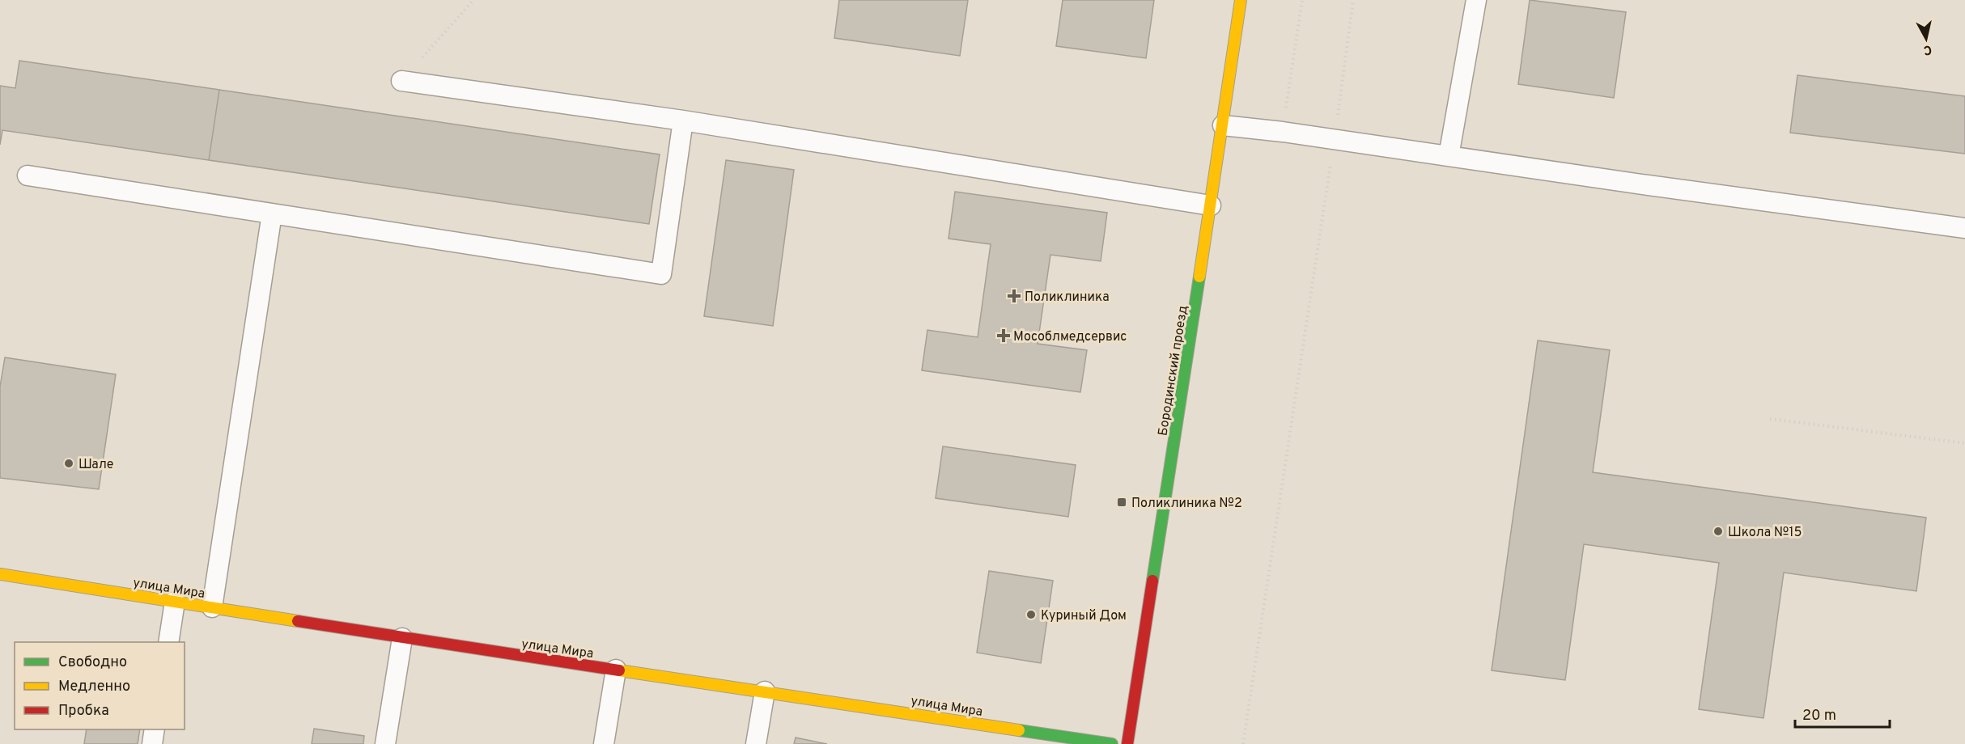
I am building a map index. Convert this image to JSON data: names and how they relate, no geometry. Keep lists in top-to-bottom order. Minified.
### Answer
{"streets":{"street":["Бородинский проезд","улица Мира"]},"places":{"health":["Поликлиника","Мособлмедсервис"],"other":["Шале","Школа №15","Куриный Дом"],"transit":["Поликлиника №2"]},"legend":["Свободно","Медленно","Пробка"],"scale_bar":"20 m","north":"bottom"}
